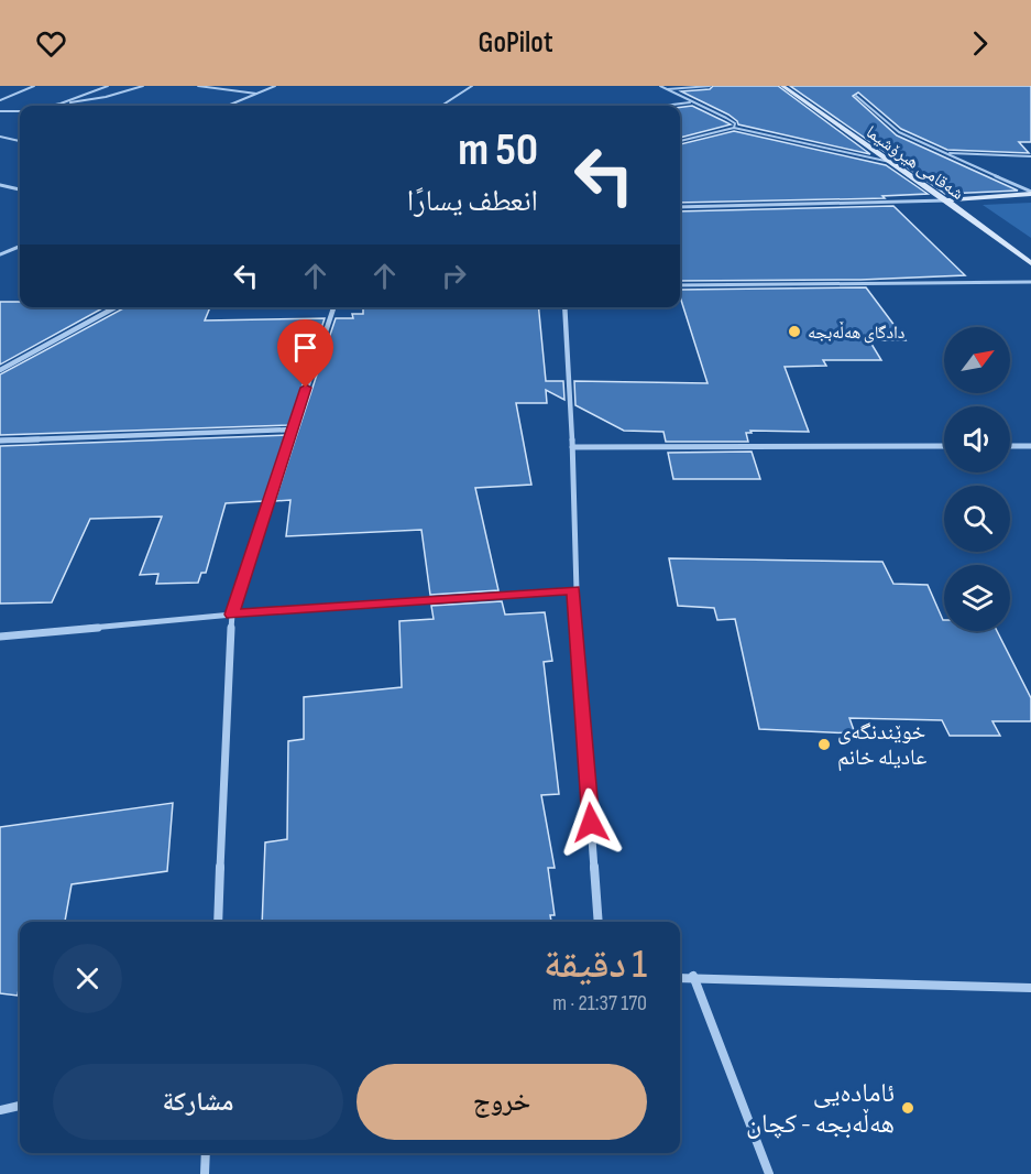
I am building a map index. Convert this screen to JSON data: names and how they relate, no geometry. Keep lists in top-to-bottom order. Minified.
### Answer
{"streets":{"main road":["شەقامی هیرۆشیما"]},"places":["دادگای هەڵەبجە","خوێندنگەی عادیلە خانم","ئامادەیی هەڵەبجە - کچان"],"north":"top right","page":{"header":"GoPilot","turn":["50 m","انعطف يسارًا"],"heading":["1 دقيقة","170 m · 21:37"],"buttons":["خروج","مشاركة"]}}
